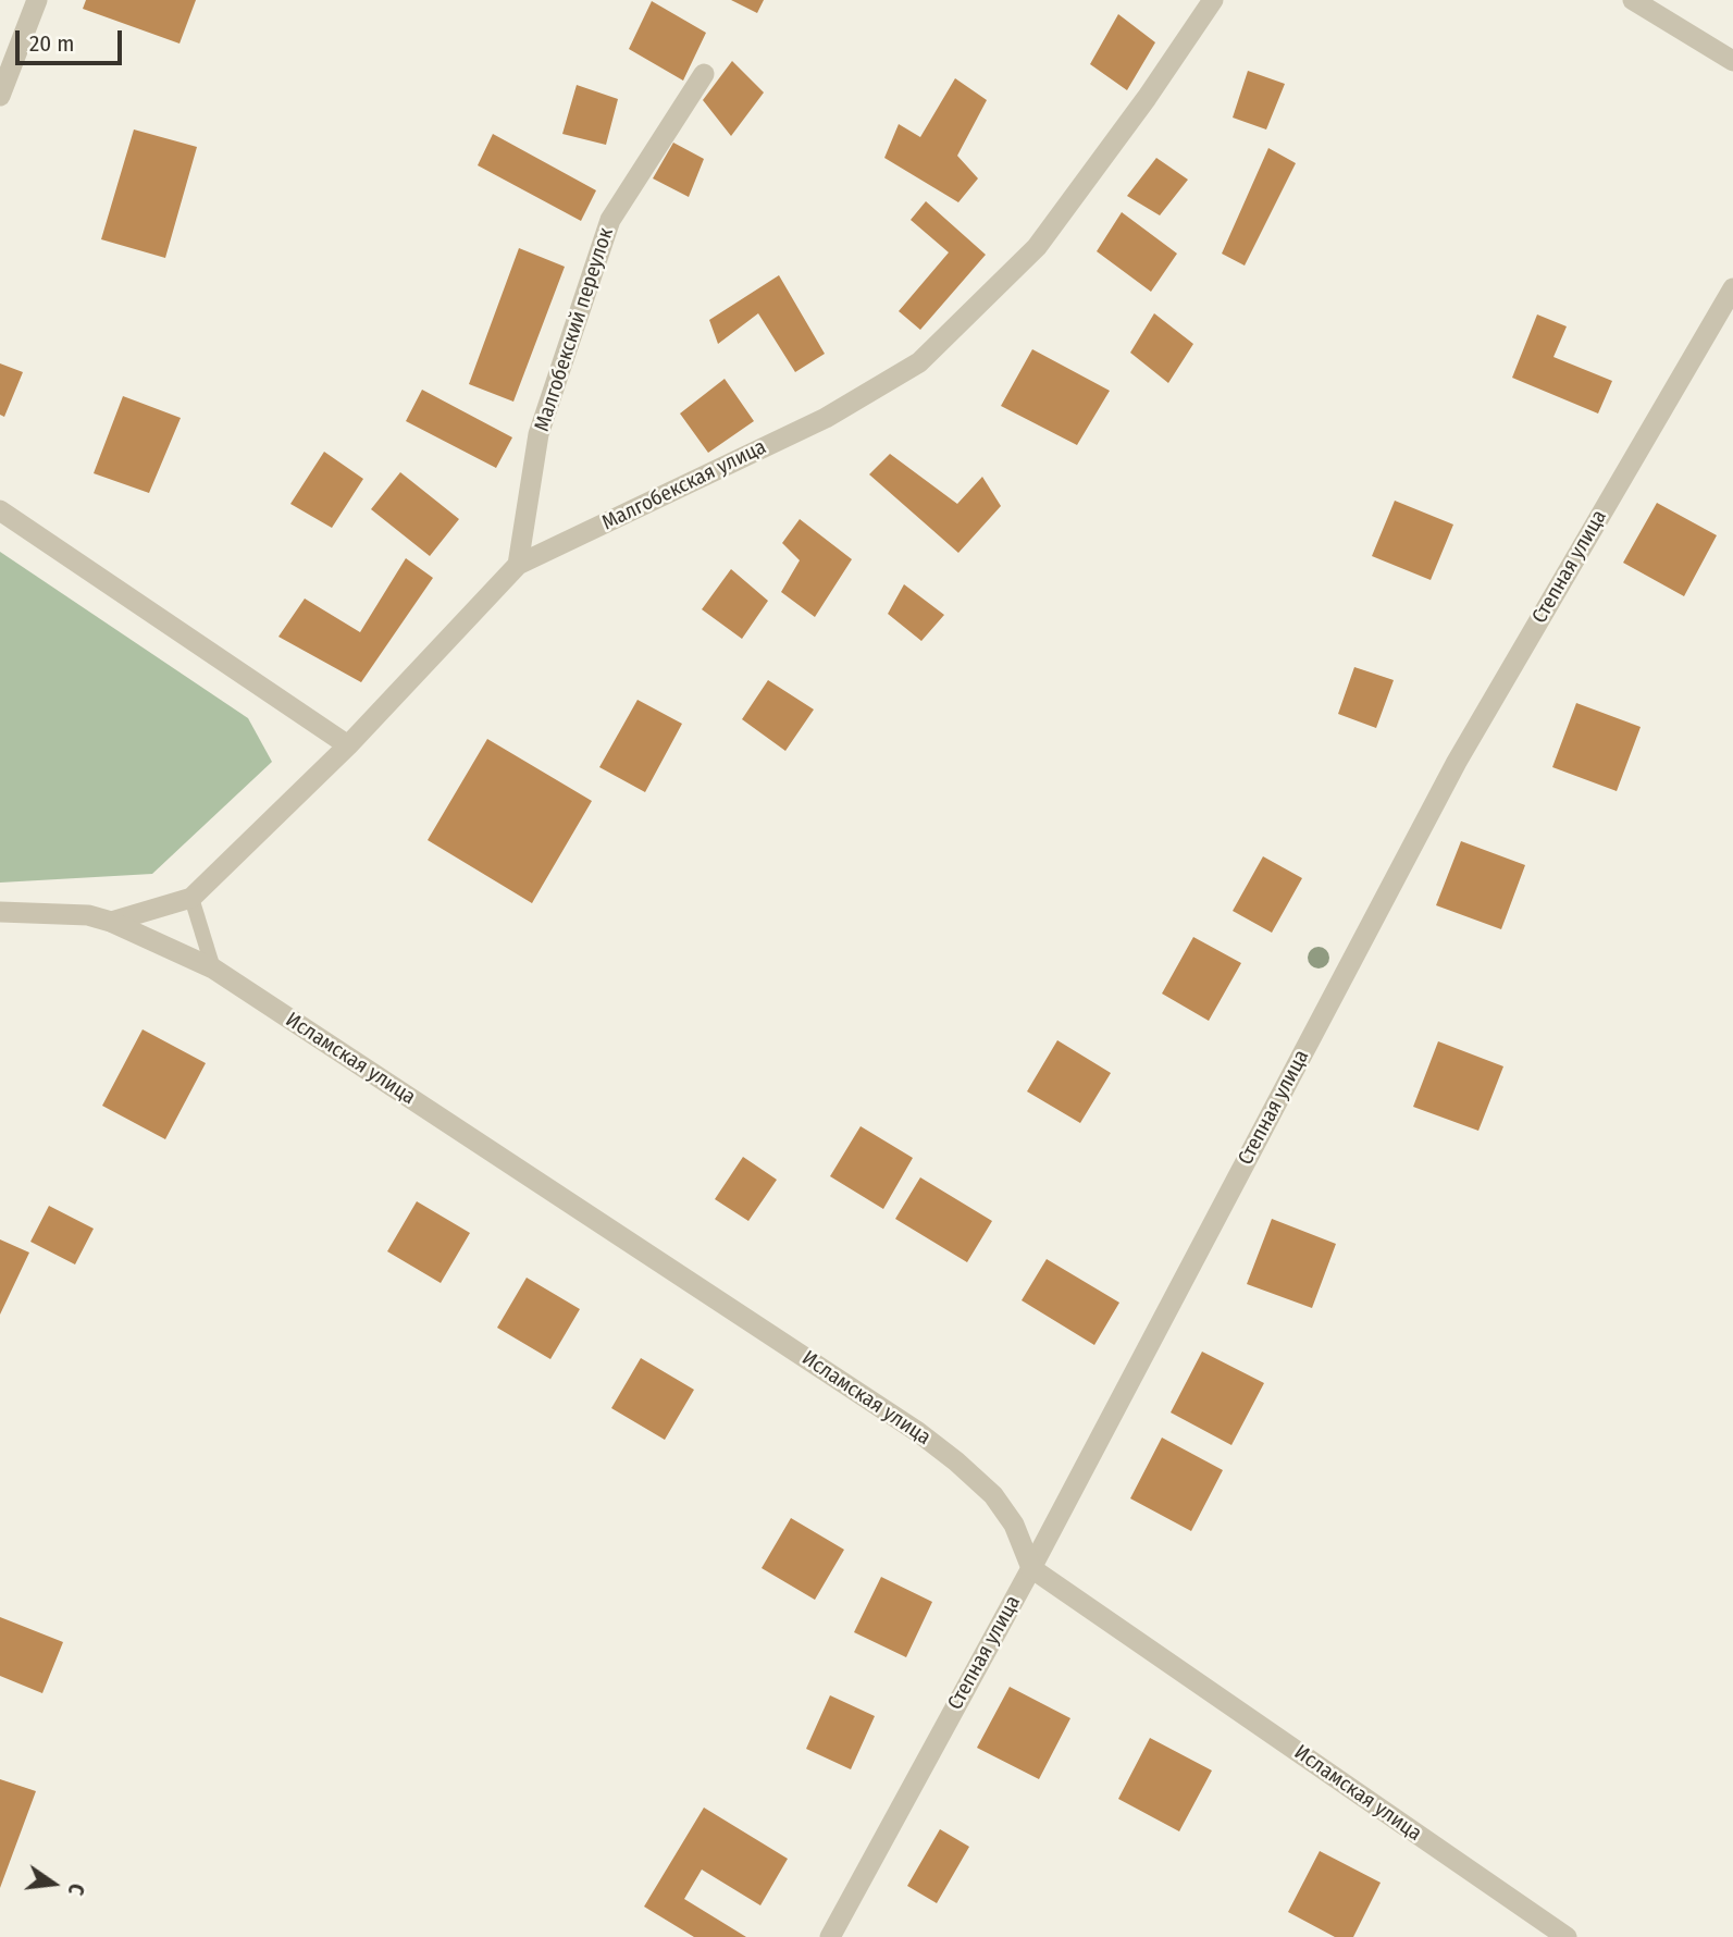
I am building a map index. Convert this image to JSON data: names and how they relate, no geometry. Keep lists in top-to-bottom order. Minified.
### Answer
{"streets":{"street":["Малгобекский переулок","Малгобекская улица","Степная улица","Исламская улица"]},"crossings":[["Малгобекский переулок","Малгобекская улица"],["Малгобекская улица","Исламская улица"],["Степная улица","Исламская улица"]],"scale_bar":"20 m","north":"right"}
